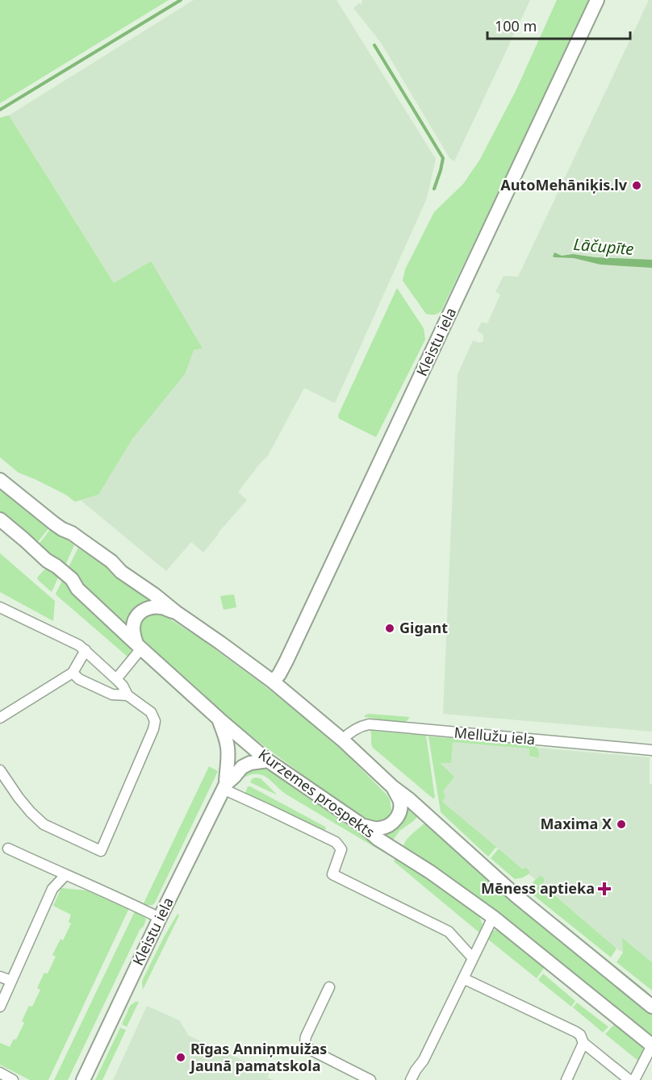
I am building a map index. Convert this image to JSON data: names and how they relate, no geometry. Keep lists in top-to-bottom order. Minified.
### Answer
{"streets":{"main road":["Kleistu iela","Kurzemes prospekts"],"street":["Mellužu iela"]},"crossings":[["Kleistu iela","Kurzemes prospekts"]],"water":["Lāčupīte"],"places":{"other":["AutoMehāniķis.lv","Gigant","Maxima X","Rīgas Anniņmuižas Jaunā pamatskola"],"health":["Mēness aptieka"]},"scale_bar":"100 m"}
